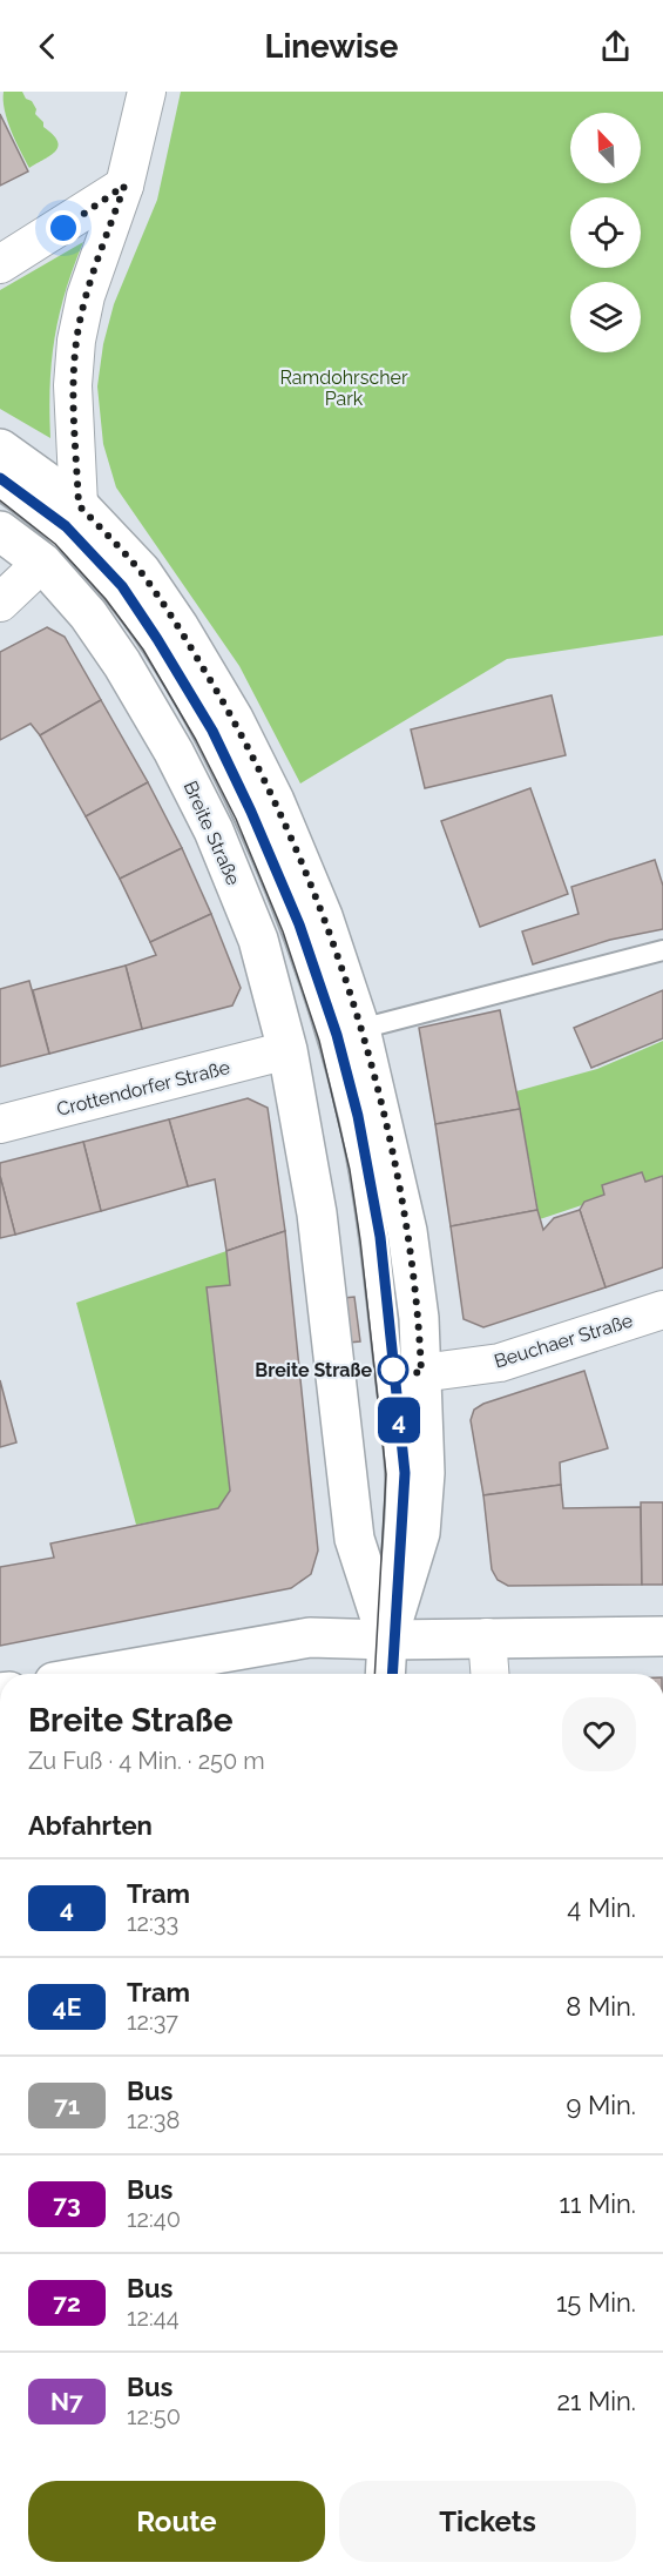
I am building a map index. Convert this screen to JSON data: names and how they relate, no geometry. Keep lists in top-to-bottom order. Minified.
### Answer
{"streets":{"main road":["Breite Straße"],"street":["Crottendorfer Straße","Beuchaer Straße"]},"crossings":[["Breite Straße","Crottendorfer Straße"]],"parks":["Ramdohrscher Park"],"places":["Breite Straße"],"lines":["tram line 4"],"north":"top left","page":{"header":"Linewise","on_map":"4","heading":[["Breite Straße","Zu Fuß · 4 Min. · 250 m"],"Abfahrten"],"list":[{"mark":"4","name":"Tram","note":"12:33","value":"4 Min."},{"mark":"4E","name":"Tram","note":"12:37","value":"8 Min."},{"mark":"71","name":"Bus","note":"12:38","value":"9 Min."},{"mark":"73","name":"Bus","note":"12:40","value":"11 Min."},{"mark":"72","name":"Bus","note":"12:44","value":"15 Min."},{"mark":"N7","name":"Bus","note":"12:50","value":"21 Min."}],"buttons":["Route","Tickets"]}}
